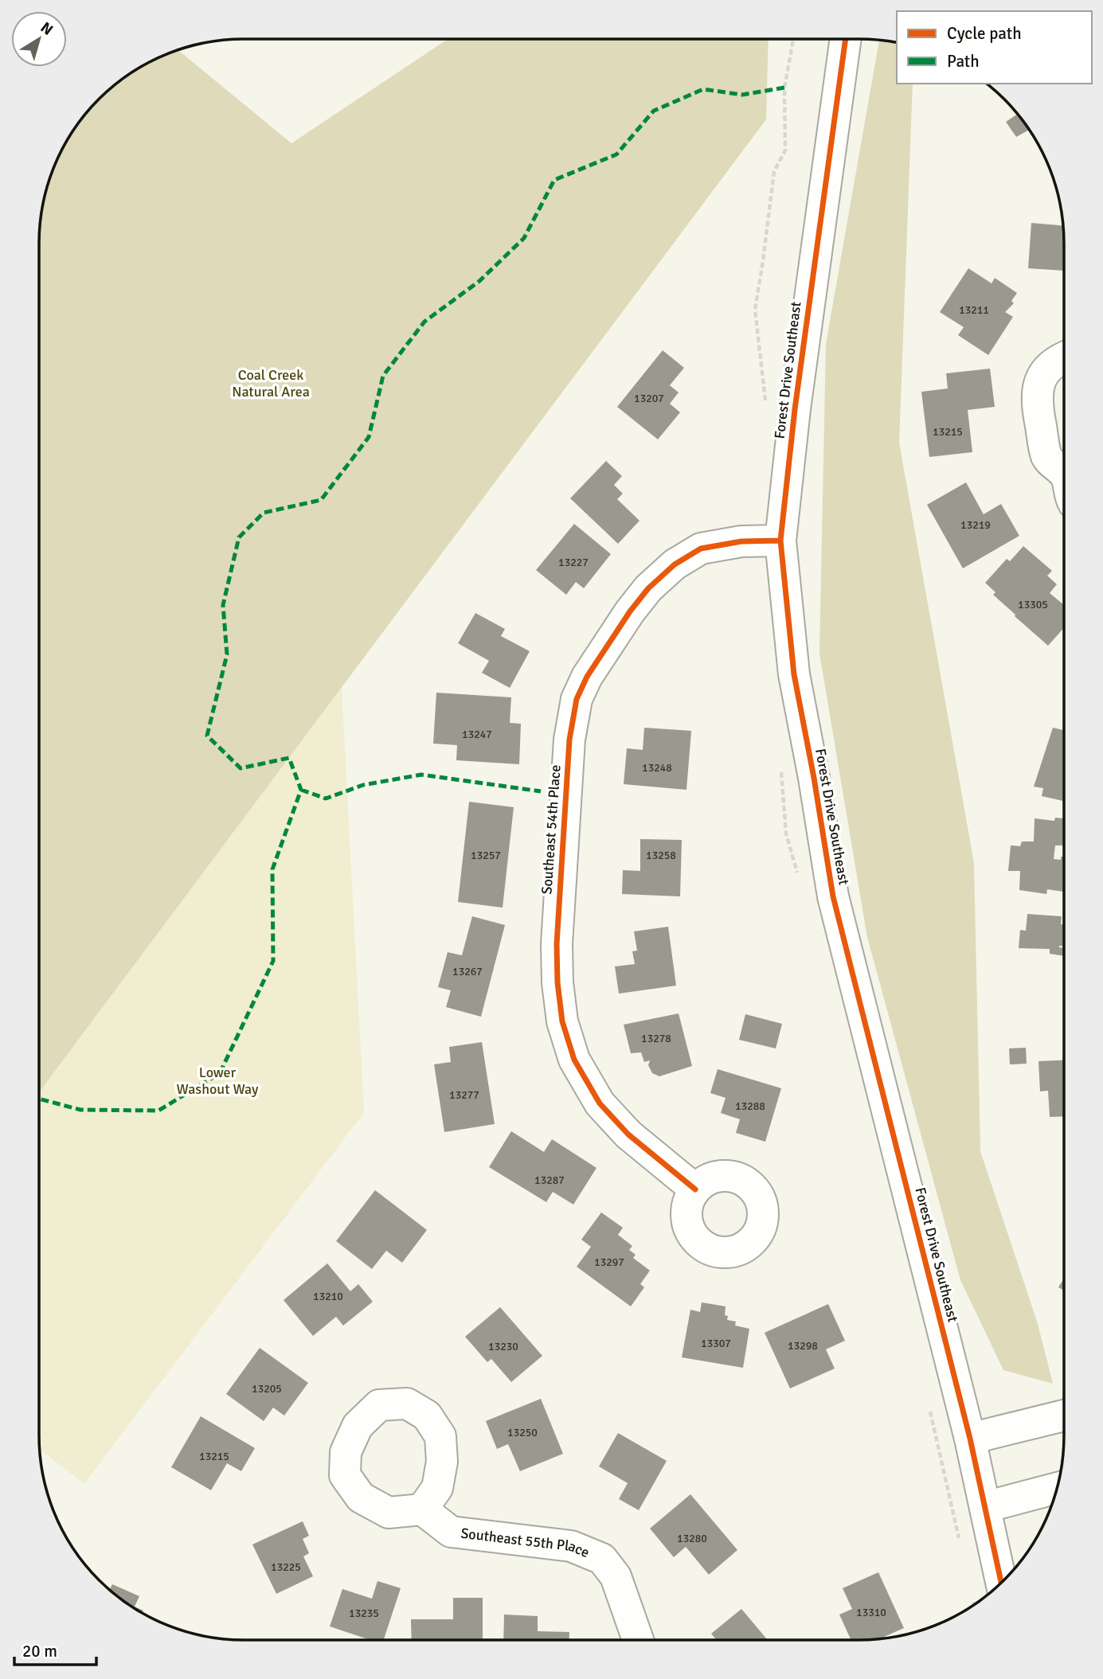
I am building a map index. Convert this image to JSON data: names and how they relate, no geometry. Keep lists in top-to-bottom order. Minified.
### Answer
{"streets":{"main road":["Forest Drive Southeast","Southeast 54th Place","Southeast 55th Place"]},"crossings":[["Forest Drive Southeast","Southeast 54th Place"]],"parks":["Coal Creek Natural Area","Lower Washout Way"],"house_numbers":["13211","13207","13215","13219","13227","13305","13247","13248","13257","13258","13267","13278","13277","13288","13287","13297","13210","13307","13298","13230","13205","13250","13215","13280","13225","13310","13235"],"legend":["Cycle path","Path"],"scale_bar":"20 m","north":"top right"}
